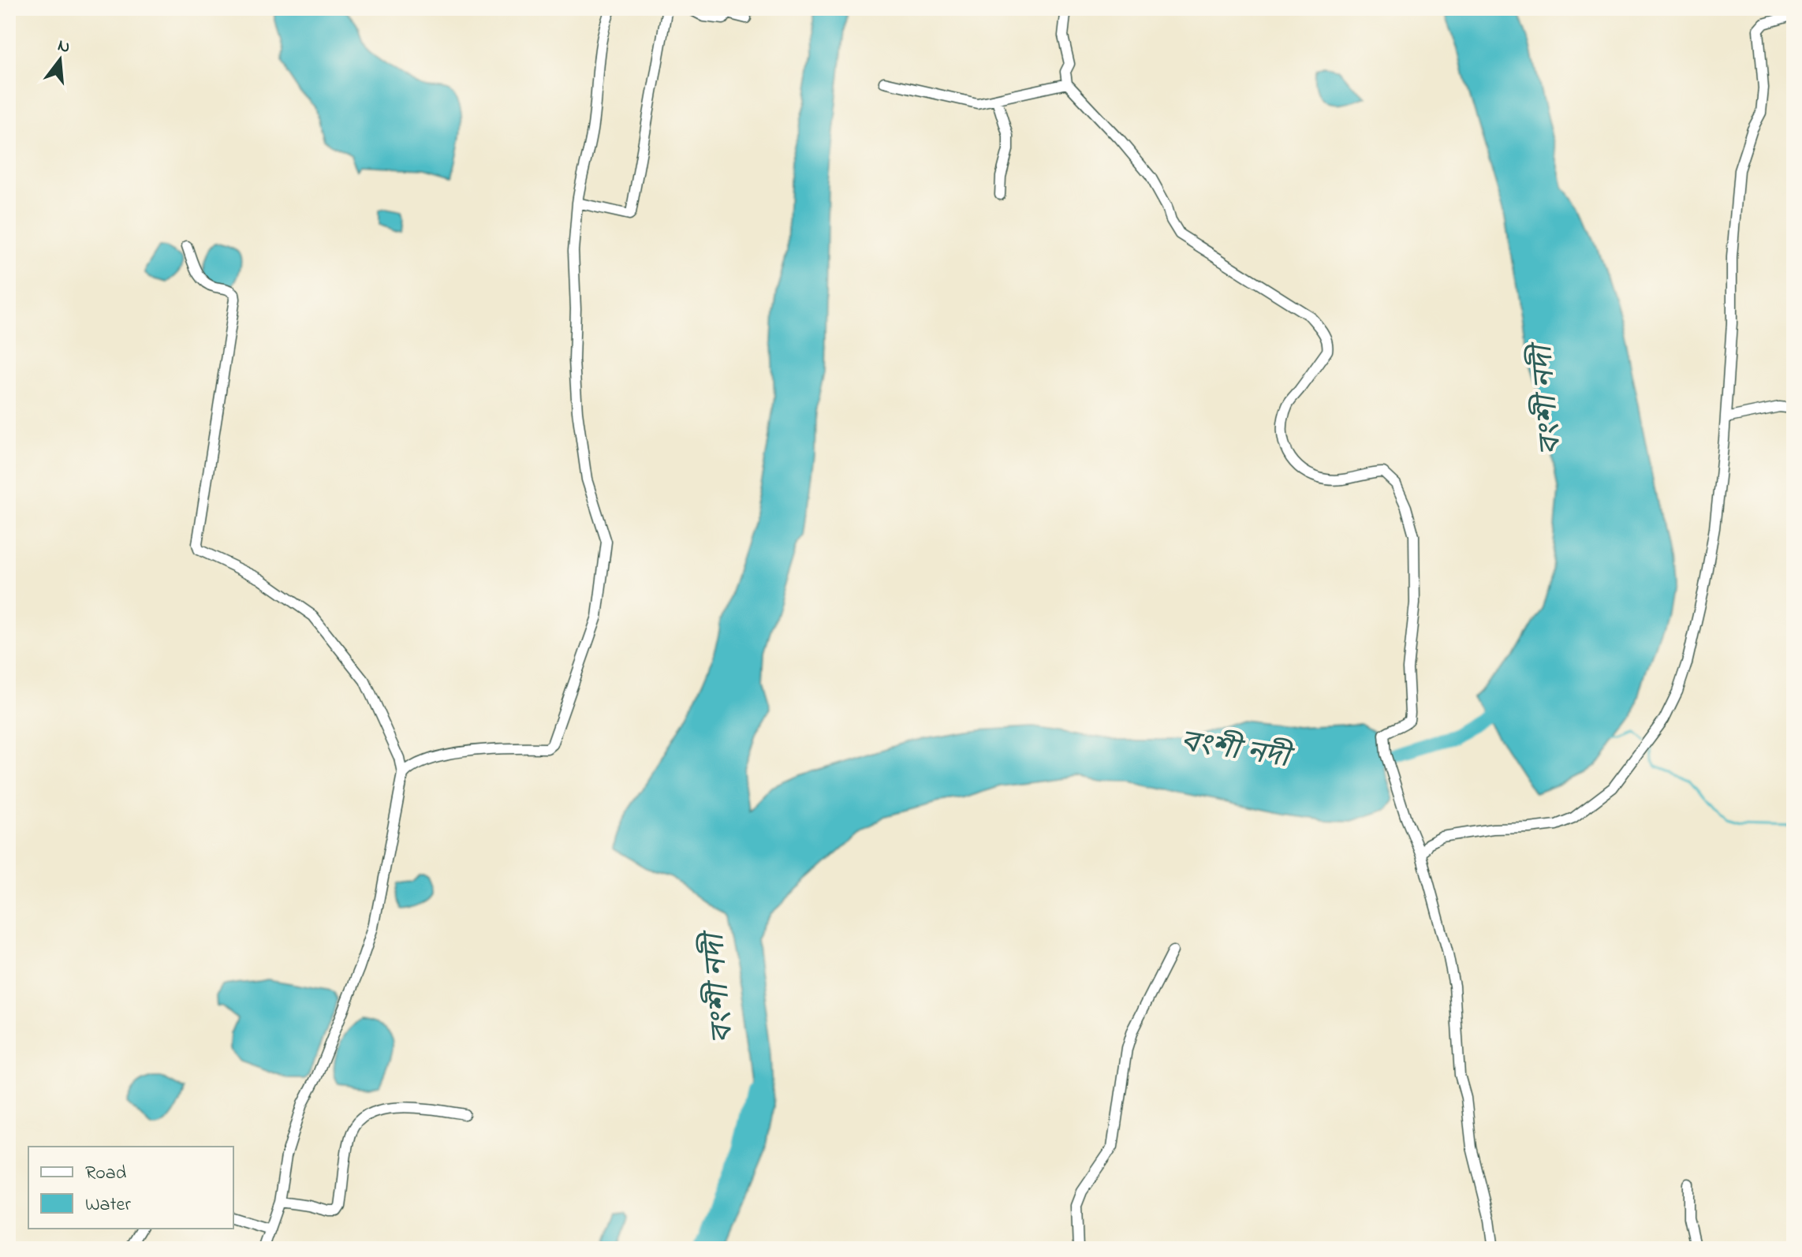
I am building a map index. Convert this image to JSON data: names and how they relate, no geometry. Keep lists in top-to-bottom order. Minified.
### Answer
{"water":["বংশী নদী"],"legend":["Road","Water"],"north":"top"}
